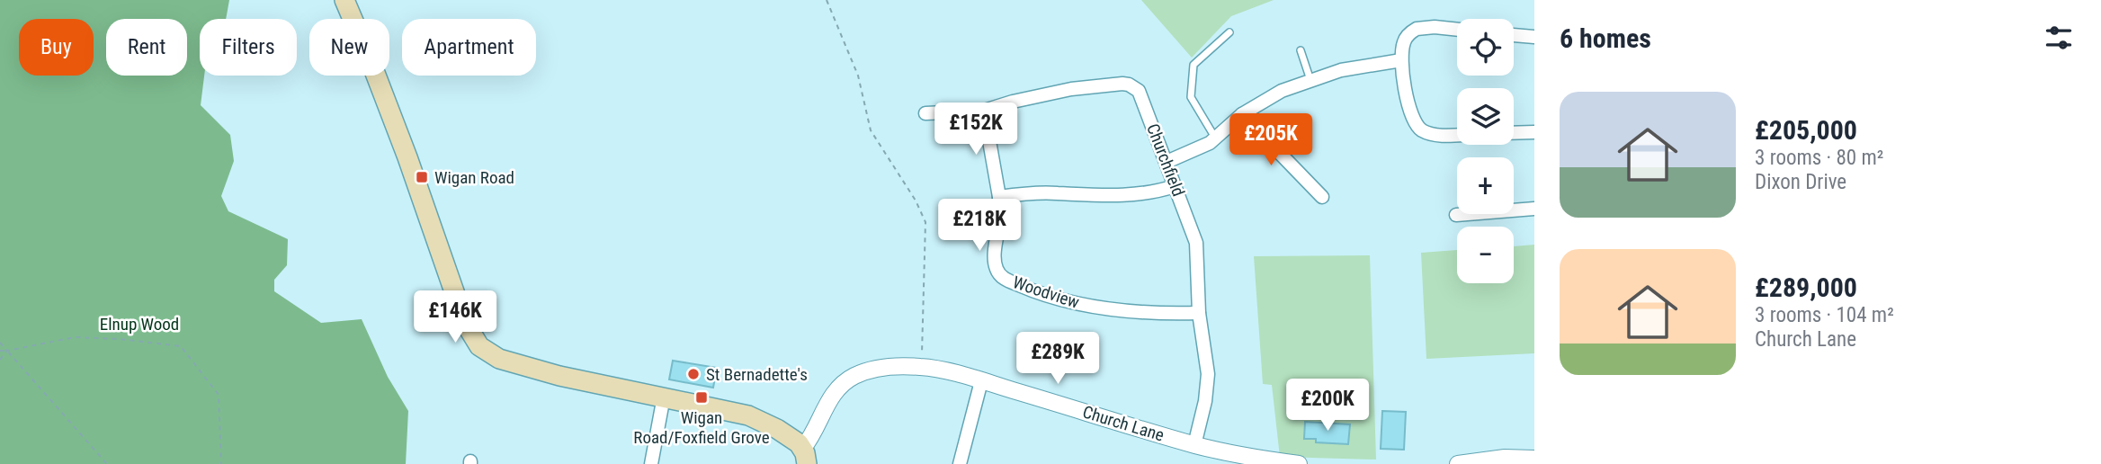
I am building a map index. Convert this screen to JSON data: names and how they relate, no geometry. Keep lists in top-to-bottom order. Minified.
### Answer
{"streets":{"street":["Churchfield","Woodview","Church Lane"]},"crossings":[["Churchfield","Woodview"],["Churchfield","Church Lane"]],"parks":["Elnup Wood"],"places":{"transit":["Wigan Road","Wigan Road/Foxfield Grove"],"other":["St Bernadette's"]},"page":{"heading":"6 homes","map_buttons":["+","−"],"chip":["Buy","Rent","Filters","New","Apartment"],"list":[{"name":"£205,000","note":"3 rooms · 80 m² · Dixon Drive"},{"name":"£289,000","note":"3 rooms · 104 m² · Church Lane"}],"price":["£152K","£205K","£218K","£146K","£289K","£200K"]}}
